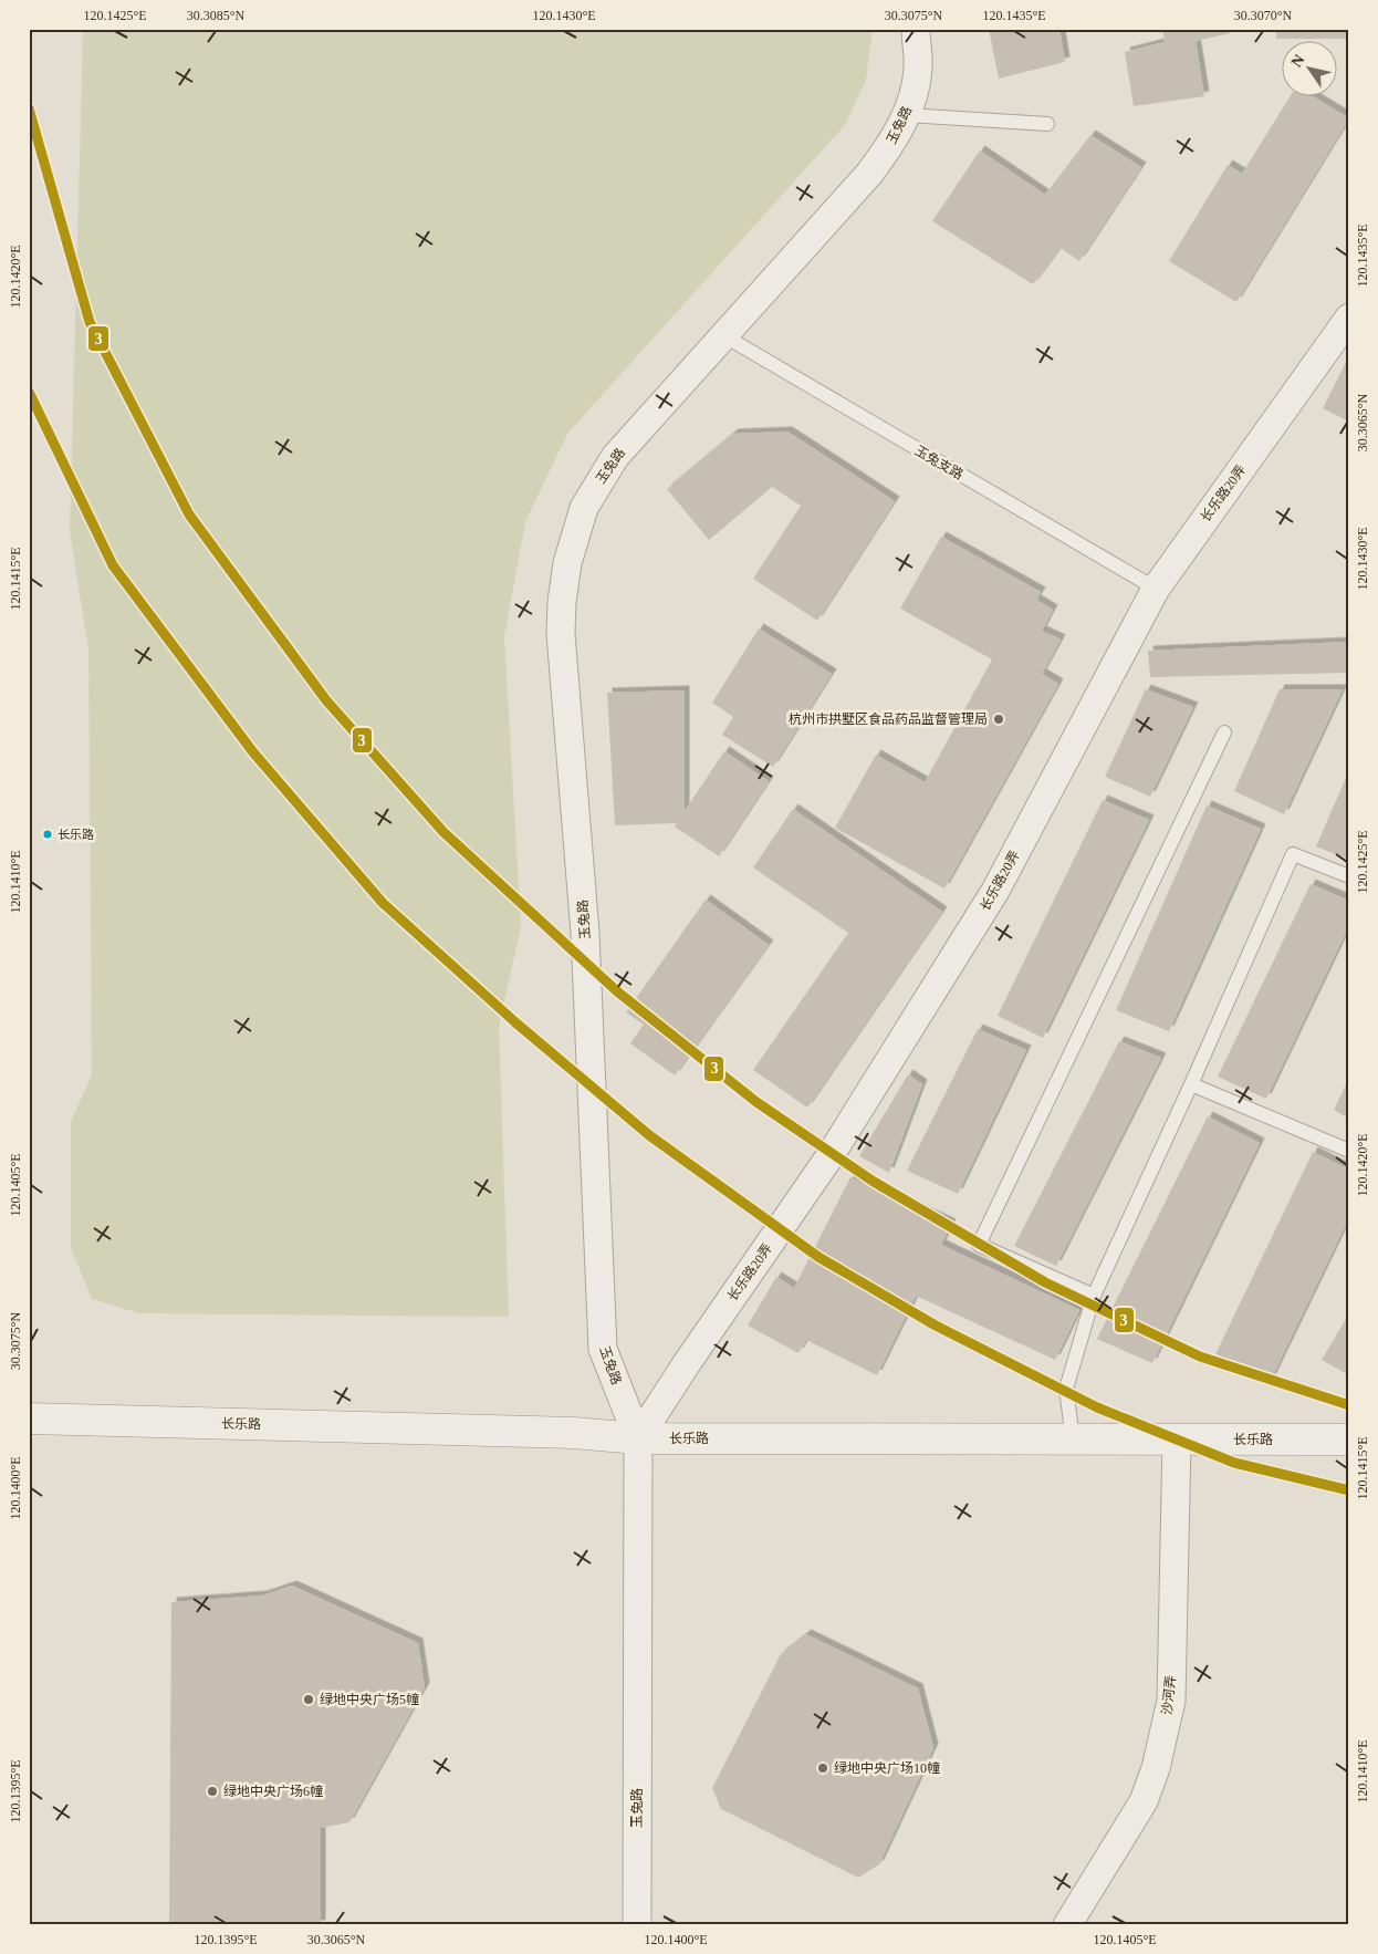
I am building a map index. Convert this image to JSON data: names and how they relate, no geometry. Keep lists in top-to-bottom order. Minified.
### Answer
{"streets":{"street":["玉兔路","长乐路20弄","长乐路","沙河弄"],"lane":["玉兔支路"]},"crossings":[["玉兔路","玉兔支路"],["玉兔路","长乐路20弄"],["玉兔路","长乐路"],["玉兔支路","长乐路20弄"],["长乐路20弄","长乐路"],["长乐路","沙河弄"]],"places":["杭州市拱墅区食品药品监督管理局","长乐路","绿地中央广场5幢","绿地中央广场10幢","绿地中央广场6幢"],"lines":["transit line 3"],"north":"top left","coordinates":["120.1425°E","30.3085°N","120.1430°E","30.3075°N","120.1435°E","30.3070°N","120.1420°E","30.3065°N","120.1415°E","120.1410°E","120.1405°E","120.1400°E","120.1395°E"]}
